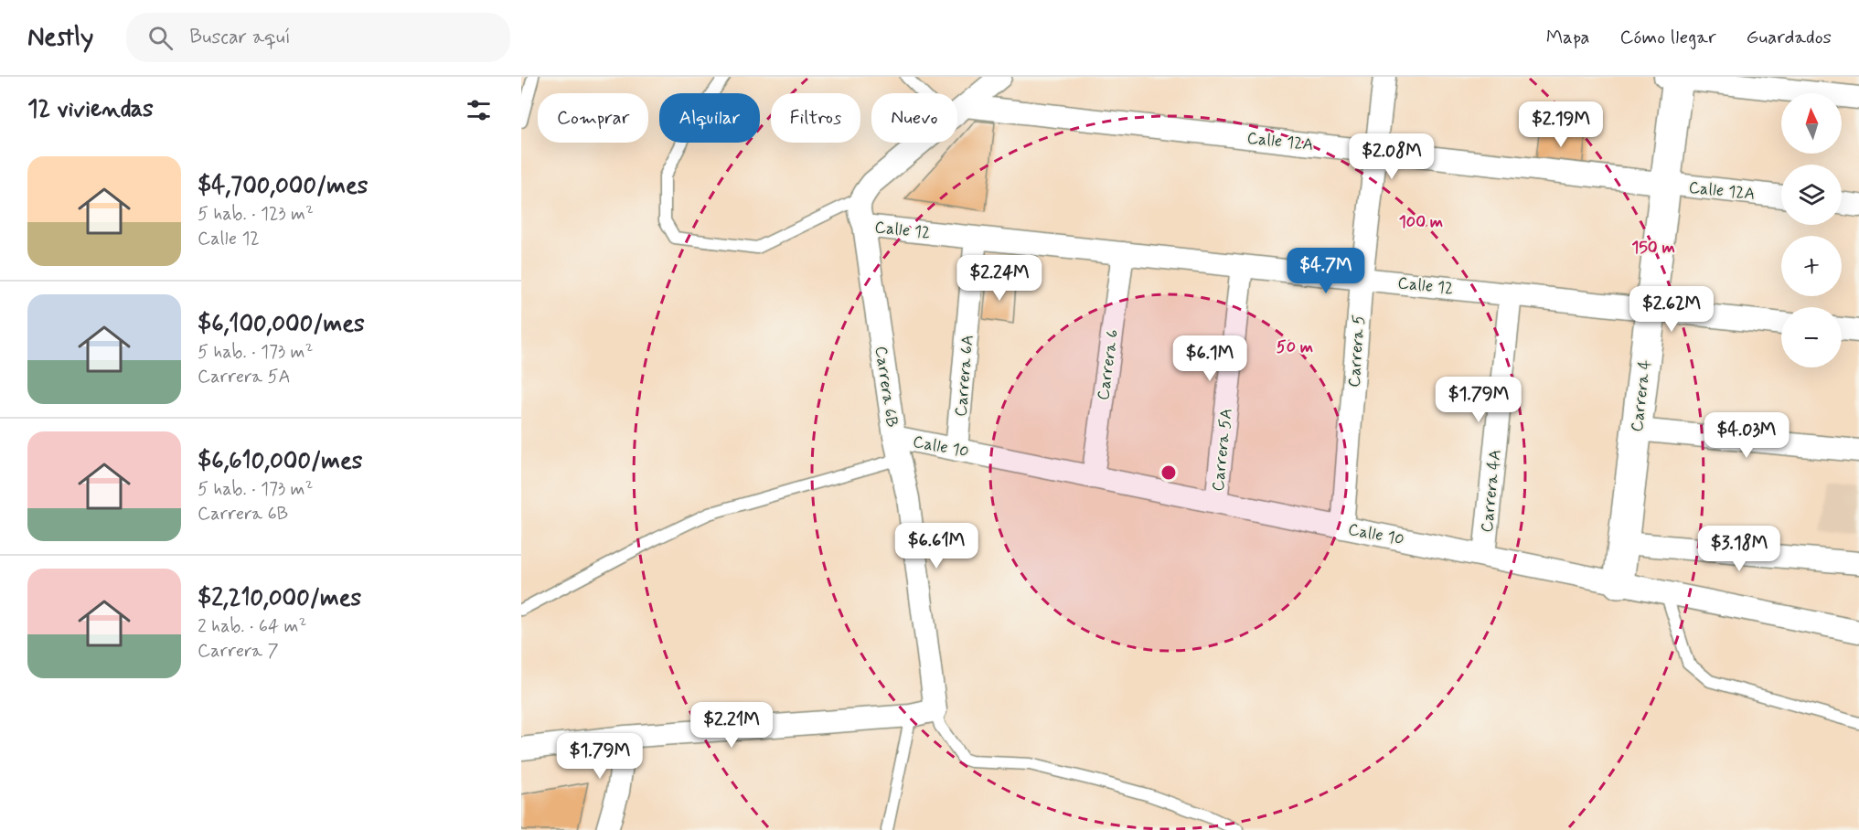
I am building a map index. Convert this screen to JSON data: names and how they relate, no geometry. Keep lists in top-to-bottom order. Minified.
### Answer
{"streets":{"street":["Calle 12A","Calle 12","Carrera 5","Carrera 6","Carrera 6A","Carrera 6B","Carrera 4","Calle 10","Carrera 5A","Carrera 4A"]},"crossings":[["Calle 12A","Carrera 5"],["Calle 12A","Carrera 4"],["Calle 12","Carrera 5"],["Calle 12","Carrera 6"],["Calle 12","Carrera 6A"],["Calle 12","Carrera 6B"],["Calle 12","Carrera 4"],["Calle 12","Carrera 5A"],["Calle 12","Carrera 4A"],["Carrera 5","Calle 10"],["Carrera 6","Calle 10"],["Carrera 6A","Calle 10"],["Carrera 6B","Calle 10"],["Carrera 4","Calle 10"],["Calle 10","Carrera 5A"],["Calle 10","Carrera 4A"]],"north":"top","page":{"header":"Nestly","search":"Buscar aquí","nav":["Mapa","Cómo llegar","Guardados"],"heading":"12 viviendas","map_buttons":["+","−"],"chip":["Comprar","Alquilar","Filtros","Nuevo"],"price":["$2.19M","$2.08M","$4.7M","$2.24M","$2.62M","$6.1M","$1.79M","$4.03M","$6.61M","$3.18M","$2.21M","$1.79M"],"list":[{"name":"$4,700,000/mes","note":"5 hab. · 123 m² · Calle 12"},{"name":"$6,100,000/mes","note":"5 hab. · 173 m² · Carrera 5A"},{"name":"$6,610,000/mes","note":"5 hab. · 173 m² · Carrera 6B"},{"name":"$2,210,000/mes","note":"2 hab. · 64 m² · Carrera 7"}]},"rings":["100 m","150 m","50 m"]}
